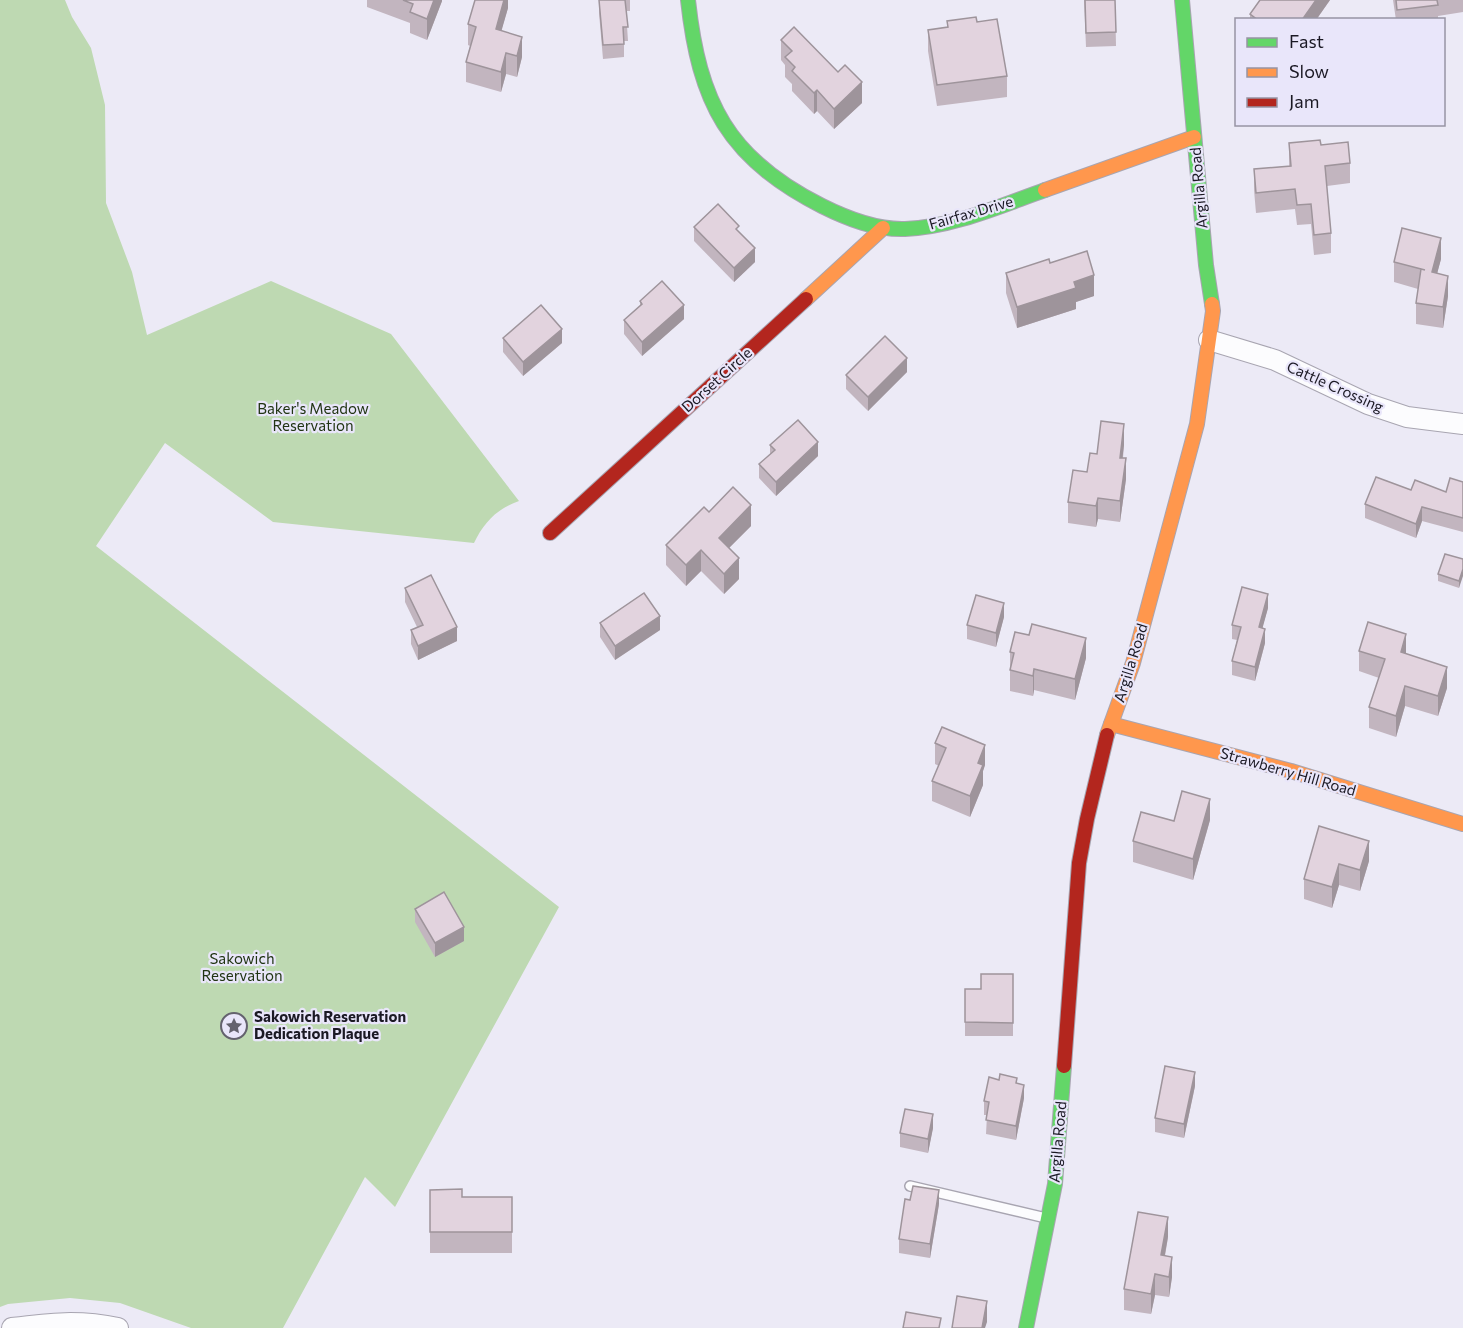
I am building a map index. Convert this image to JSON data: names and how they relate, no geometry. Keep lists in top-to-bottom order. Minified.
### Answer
{"streets":{"street":["Argilla Road","Fairfax Drive","Dorset Circle","Cattle Crossing","Strawberry Hill Road"]},"crossings":[["Argilla Road","Fairfax Drive"],["Argilla Road","Cattle Crossing"],["Argilla Road","Strawberry Hill Road"],["Fairfax Drive","Dorset Circle"]],"parks":["Baker's Meadow Reservation","Sakowich Reservation"],"places":{"place":["Sakowich Reservation Dedication Plaque"]},"legend":["Fast","Slow","Jam"]}
